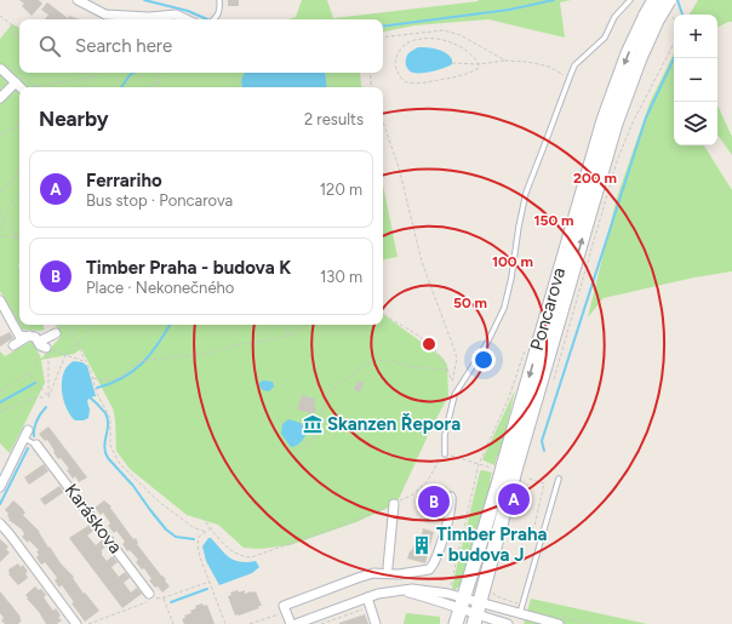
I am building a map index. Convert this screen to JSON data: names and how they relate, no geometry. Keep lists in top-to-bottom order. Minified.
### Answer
{"streets":{"main road":["Poncarova"],"street":["Karáskova"]},"places":{"museum":["Skanzen Řepora"],"building":["Timber Praha - budova J"]},"page":{"map_buttons":["+","−"],"search":"Search here","heading":["Nearby","2 results"],"list":[{"mark":"A","name":"Ferrariho","note":"Bus stop · Poncarova","value":"120 m"},{"mark":"B","name":"Timber Praha - budova K","note":"Place · Nekonečného","value":"130 m"}],"pins":["A","B"]},"rings":["200 m","150 m","100 m","50 m"]}
